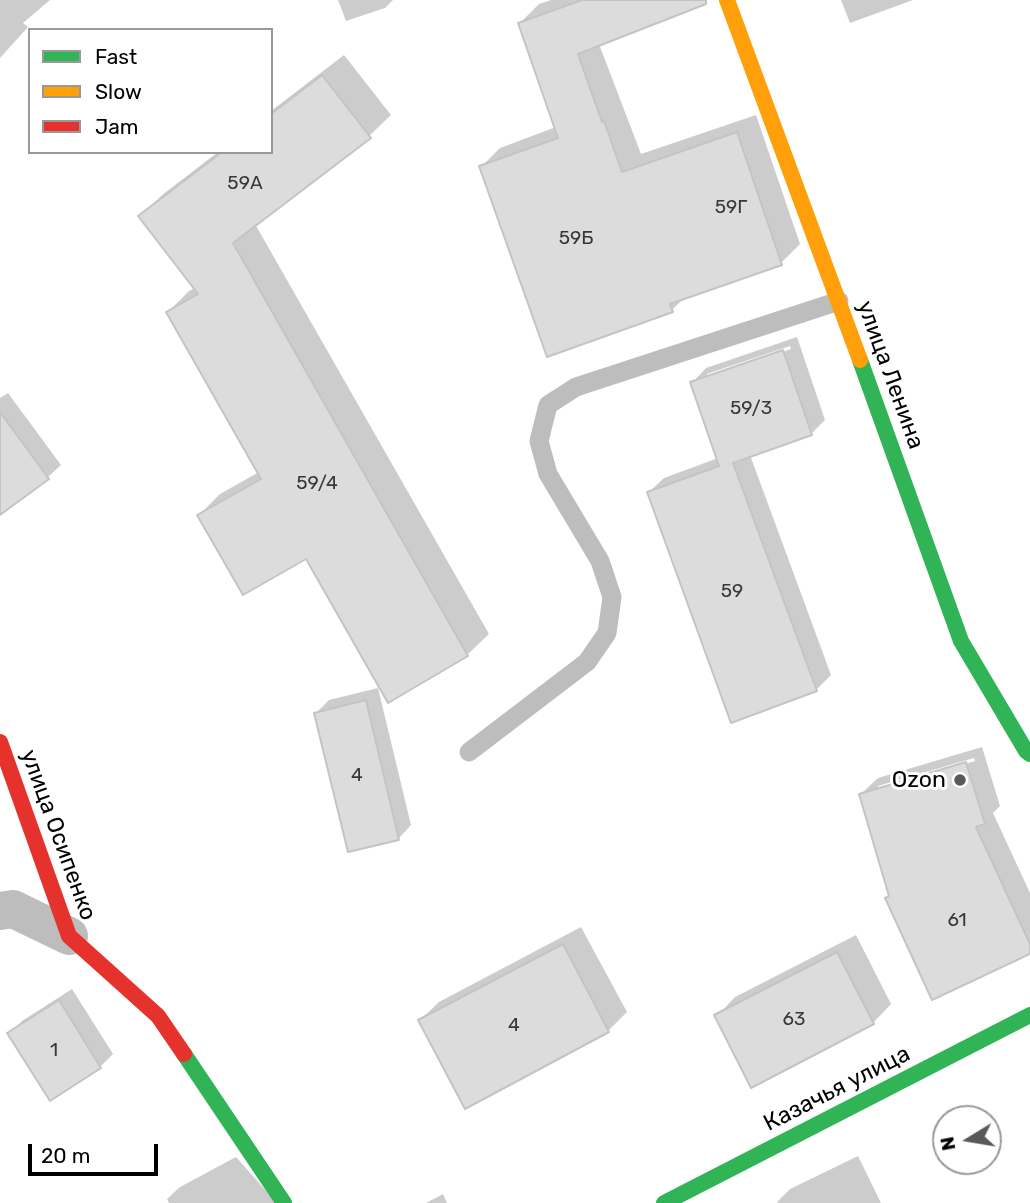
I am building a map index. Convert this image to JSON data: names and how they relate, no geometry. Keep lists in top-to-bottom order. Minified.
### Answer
{"streets":{"street":["улица Ленина","улица Осипенко","Казачья улица"]},"places":["Ozon"],"house_numbers":["59А","59Г","59Б","59/3","59/4","59","4","61","63","4","1"],"legend":["Fast","Slow","Jam"],"scale_bar":"20 m","north":"left"}
